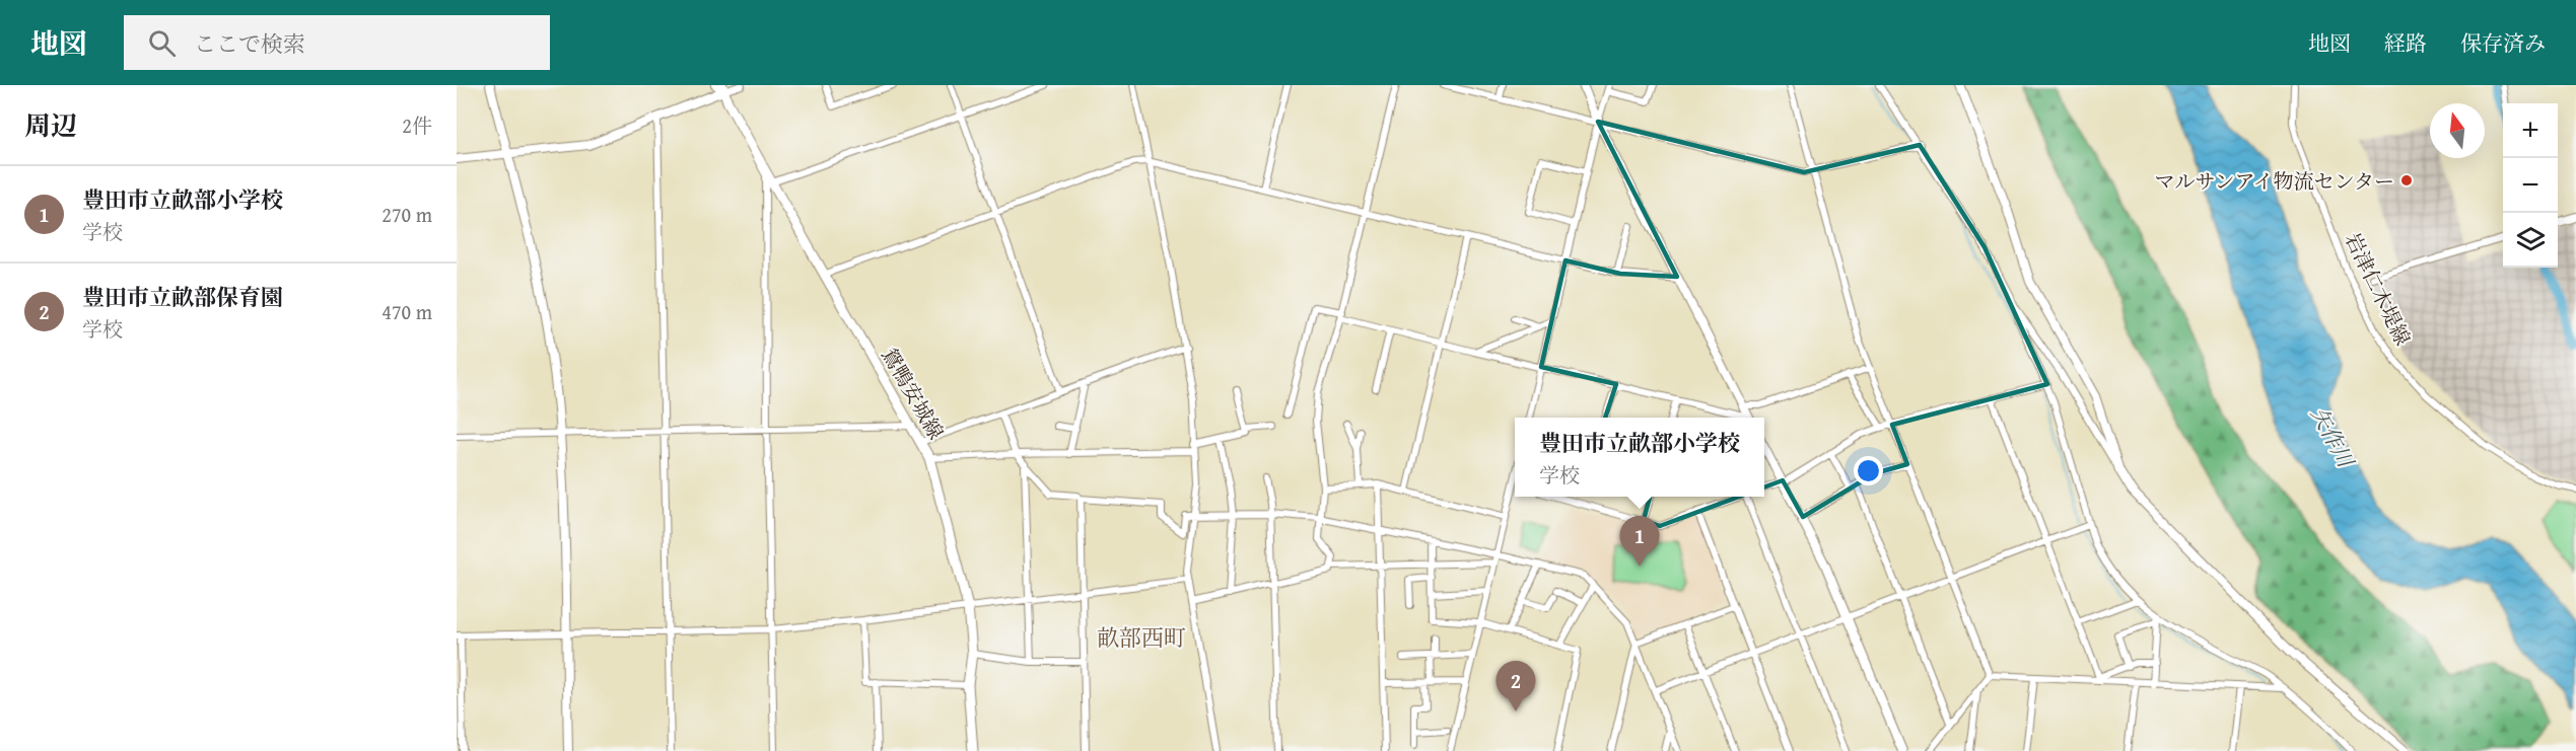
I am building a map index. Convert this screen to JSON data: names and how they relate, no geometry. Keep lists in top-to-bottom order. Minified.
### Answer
{"streets":{"main road":["鴛鴨安城線"],"street":["岩津仁木堤線"]},"districts":["畝部西町"],"water":["矢作川"],"places":["マルサンアイ物流センター"],"north":"top","page":{"header":"地図","search":"ここで検索","nav":["地図","経路","保存済み"],"heading":["周辺","2件"],"map_buttons":["+","−"],"list":[{"mark":"1","name":"豊田市立畝部小学校","note":"学校","value":"270 m"},{"mark":"2","name":"豊田市立畝部保育園","note":"学校","value":"470 m"}],"popup":["豊田市立畝部小学校","学校"],"pins":["1","2"]}}
